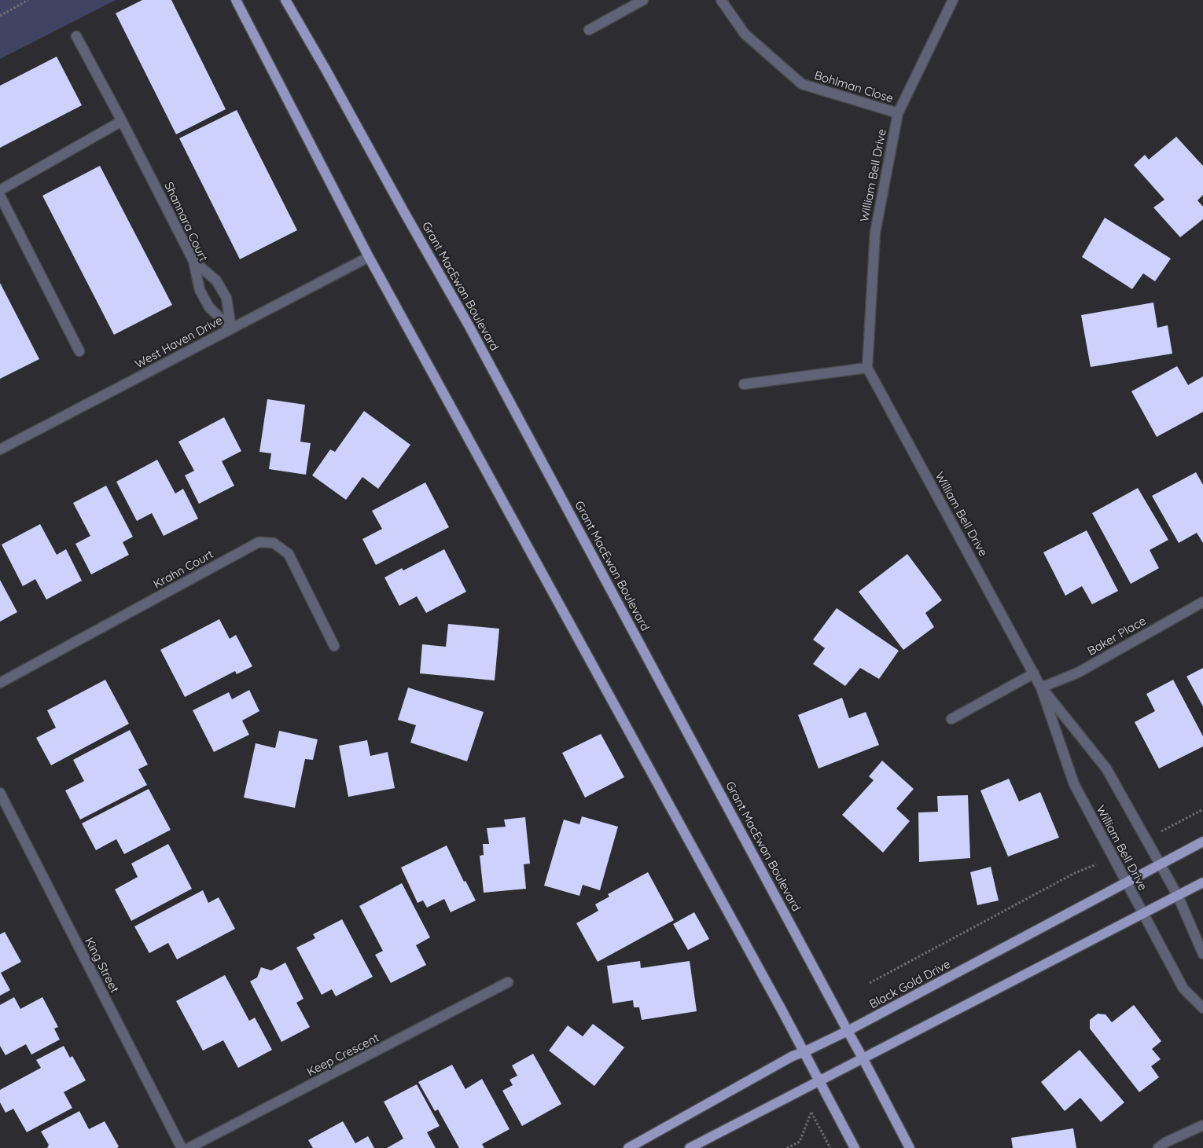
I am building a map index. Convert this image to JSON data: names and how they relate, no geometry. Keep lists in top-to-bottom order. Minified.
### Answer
{"streets":{"main road":["Grant MacEwan Boulevard","Black Gold Drive"],"street":["Bohlman Close","William Bell Drive","Shannara Court","West Haven Drive","Krahn Court","Baker Place","King Street","Keep Crescent"]},"crossings":[["Bohlman Close","William Bell Drive"],["William Bell Drive","Baker Place"],["William Bell Drive","Black Gold Drive"],["Shannara Court","West Haven Drive"],["Grant MacEwan Boulevard","Black Gold Drive"]]}
